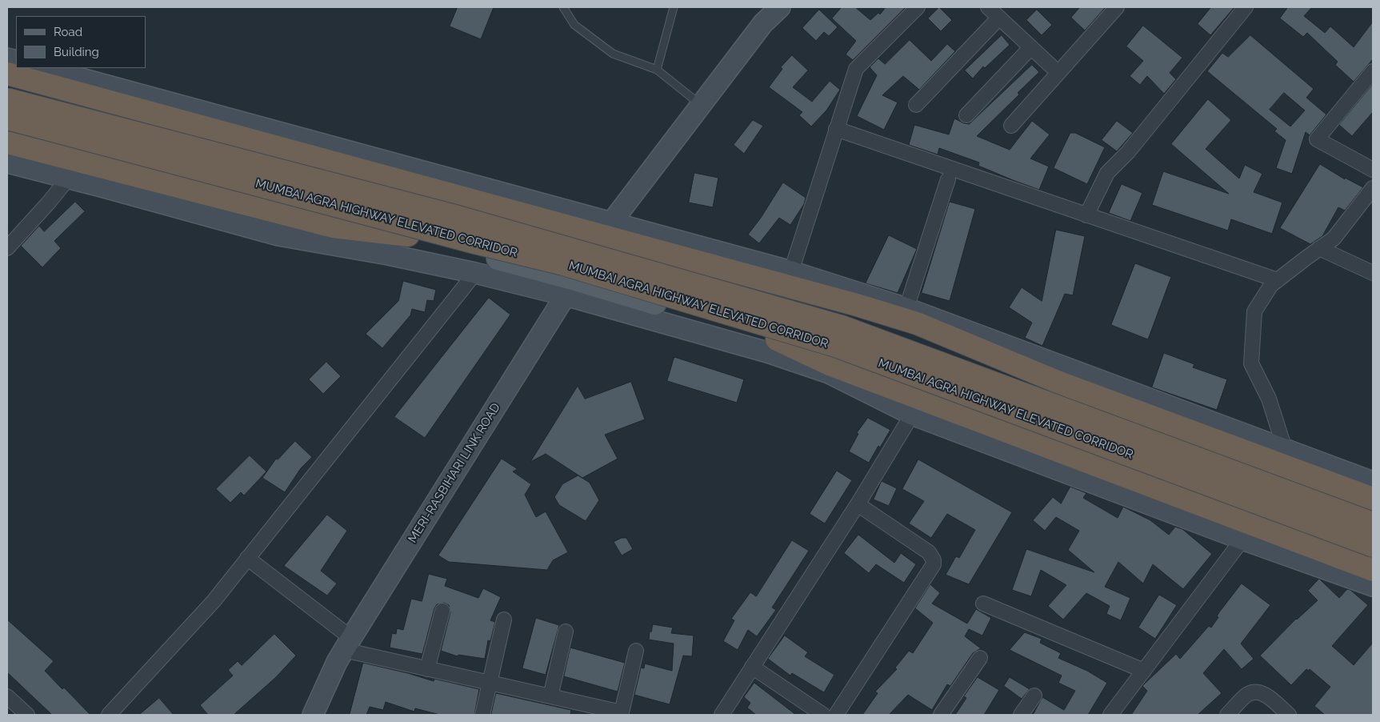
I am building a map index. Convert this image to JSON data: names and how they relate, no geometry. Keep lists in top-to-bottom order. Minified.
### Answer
{"streets":{"highway":["MUMBAI AGRA HIGHWAY ELEVATED CORRIDOR"],"street":["MERI-RASBIHARI LINK ROAD"]},"legend":["Road","Building"]}
